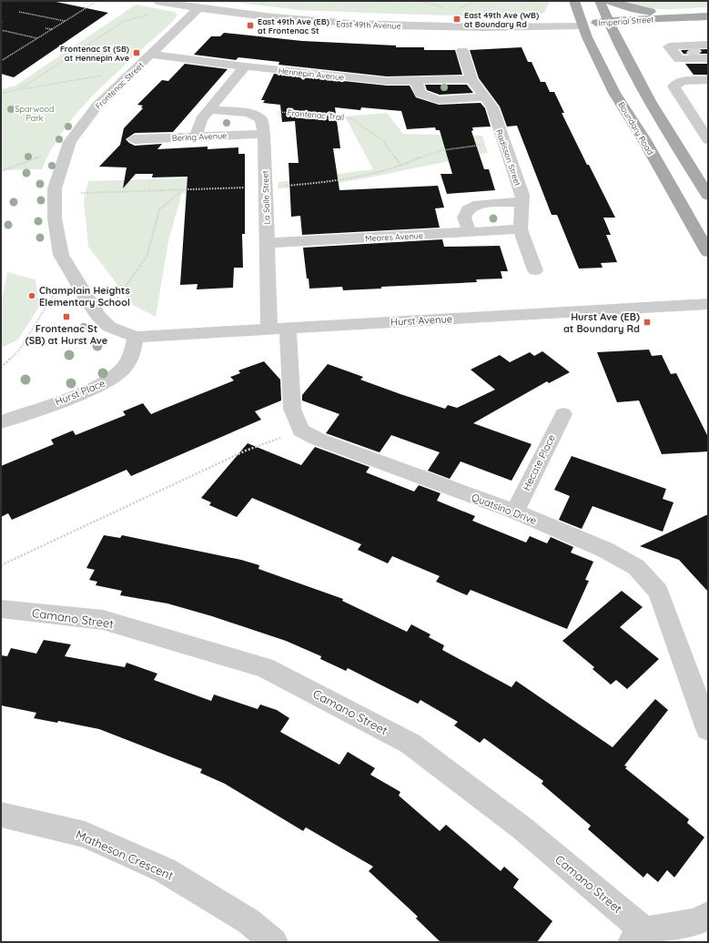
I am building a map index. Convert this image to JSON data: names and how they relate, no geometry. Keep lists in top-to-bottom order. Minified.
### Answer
{"streets":{"main road":["Imperial Street","Boundary Road"],"street":["East 49th Avenue","Hennepin Avenue","Frontenac Street","Bering Avenue","Radisson Street","La Salle Street","Meares Avenue","Hurst Avenue","Hurst Place","Hecate Place","Quatsino Drive","Camano Street","Matheson Crescent"],"path":["Frontenac Trail"]},"crossings":[["Imperial Street","East 49th Avenue"],["Imperial Street","Boundary Road"],["East 49th Avenue","Frontenac Street"],["East 49th Avenue","Boundary Road"],["Hennepin Avenue","Frontenac Street"],["Hennepin Avenue","Radisson Street"],["Frontenac Street","Hurst Avenue"],["Frontenac Street","Hurst Place"],["Frontenac Trail","La Salle Street"],["Bering Avenue","La Salle Street"],["Radisson Street","Meares Avenue"],["La Salle Street","Meares Avenue"],["La Salle Street","Hurst Avenue"],["Hurst Avenue","Hurst Place"],["Hecate Place","Quatsino Drive"]],"parks":["Sparwood Park"],"places":{"transit":["East 49th Ave (WB) at Boundary Rd","East 49th Ave (EB) at Frontenac St","Frontenac St (SB) at Hennepin Ave","Frontenac St (SB) at Hurst Ave","Hurst Ave (EB) at Boundary Rd"],"other":["Champlain Heights Elementary School"]}}
